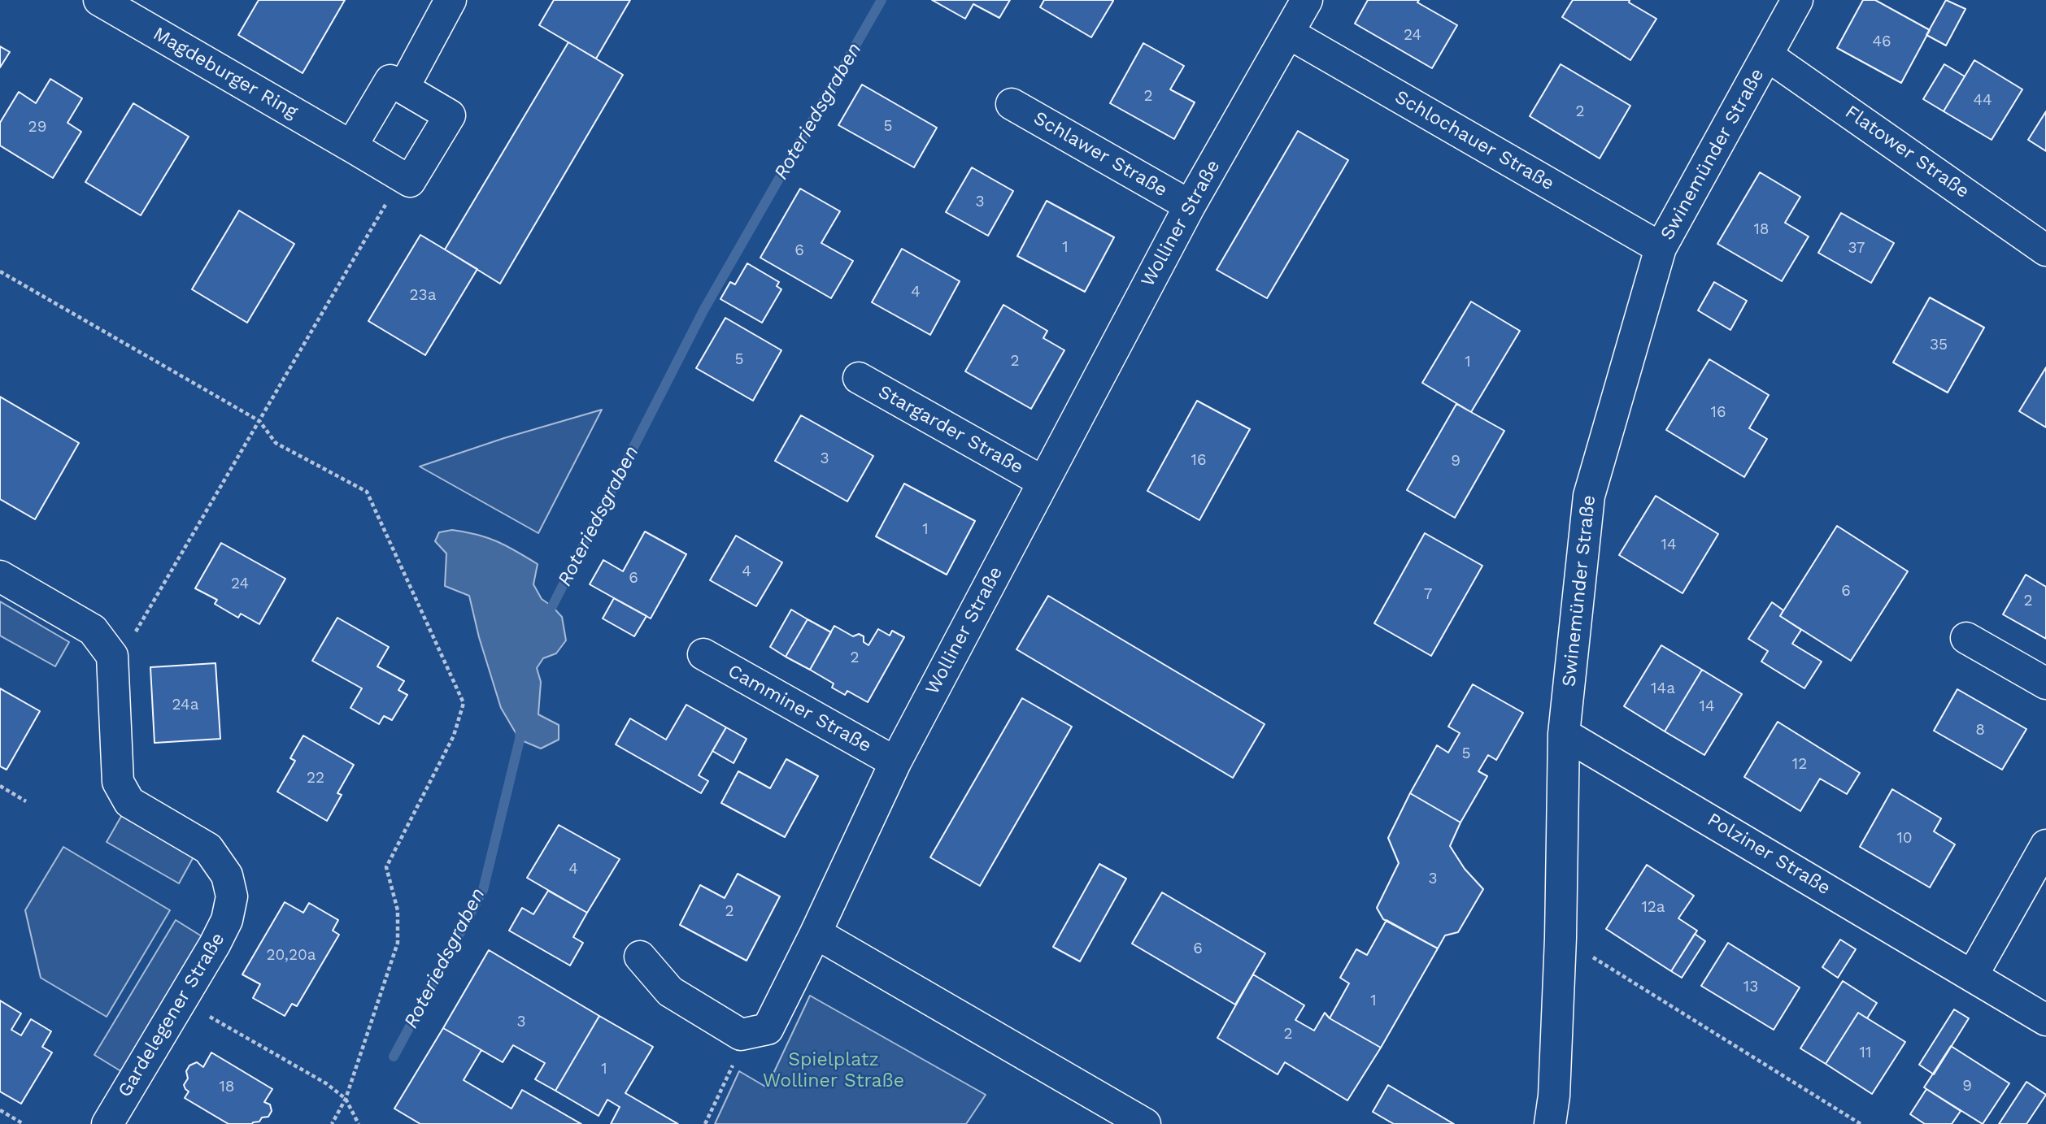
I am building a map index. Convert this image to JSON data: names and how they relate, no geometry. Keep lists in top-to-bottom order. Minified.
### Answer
{"streets":{"street":["Magdeburger Ring","Schlochauer Straße","Flatower Straße","Schlawer Straße","Swinemünder Straße","Wolliner Straße","Stargarder Straße","Camminer Straße","Polziner Straße","Gardelegener Straße"]},"crossings":[["Schlochauer Straße","Swinemünder Straße"],["Schlochauer Straße","Wolliner Straße"],["Flatower Straße","Swinemünder Straße"],["Schlawer Straße","Wolliner Straße"],["Swinemünder Straße","Polziner Straße"],["Wolliner Straße","Stargarder Straße"],["Wolliner Straße","Camminer Straße"]],"water":["Roteriedsgraben"],"parks":["Spielplatz Wolliner Straße"],"house_numbers":["24","46","2","44","2","5","29","3","18","1","37","6","4","23a","35","5","2","1","16","3","16","9","1","14","4","6","24","6","7","2","2","14a","24a","14","8","5","12","22","10","4","3","12a","2","6","20,20a","13","1","3","2","11","1","9","18"]}
